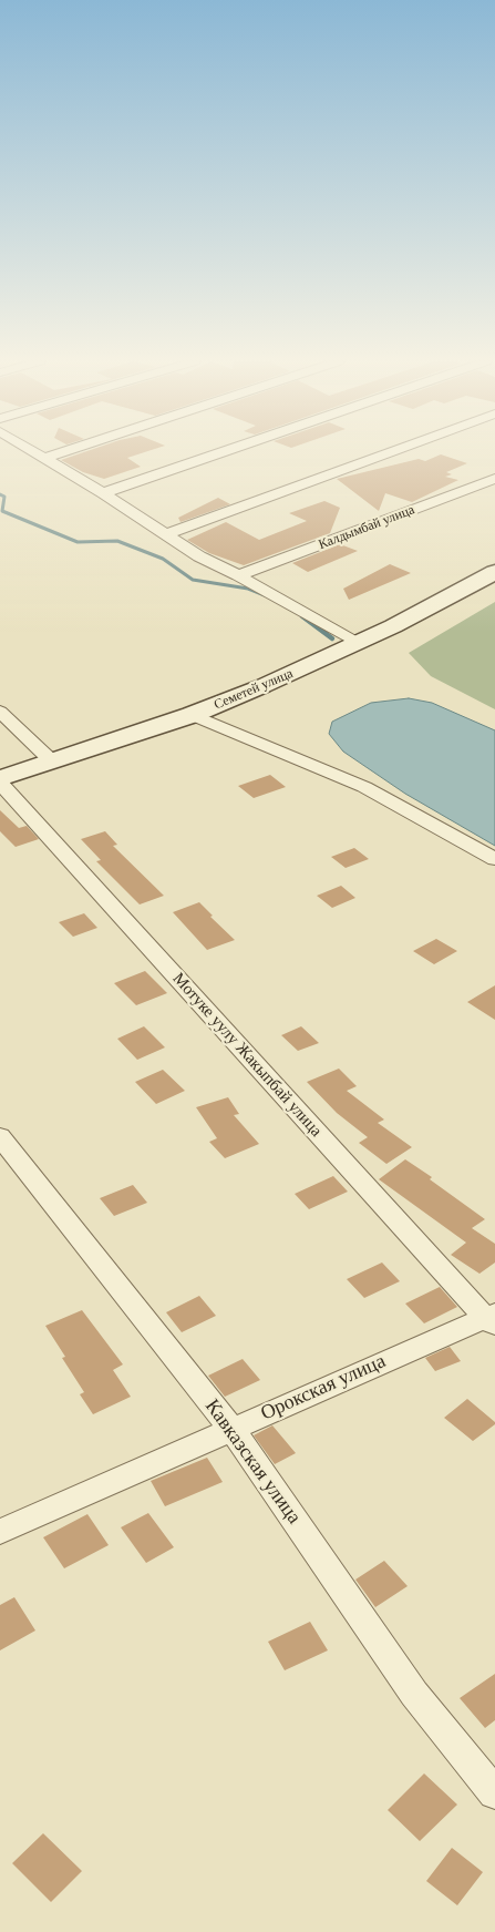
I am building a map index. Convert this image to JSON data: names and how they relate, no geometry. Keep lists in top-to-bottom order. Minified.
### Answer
{"streets":{"street":["Калдымбай улица","Семетей улица","Мотуке уулу Жакыпбай улица","Орокская улица","Кавказская улица"]},"crossings":[["Мотуке уулу Жакыпбай улица","Орокская улица"],["Орокская улица","Кавказская улица"]]}
